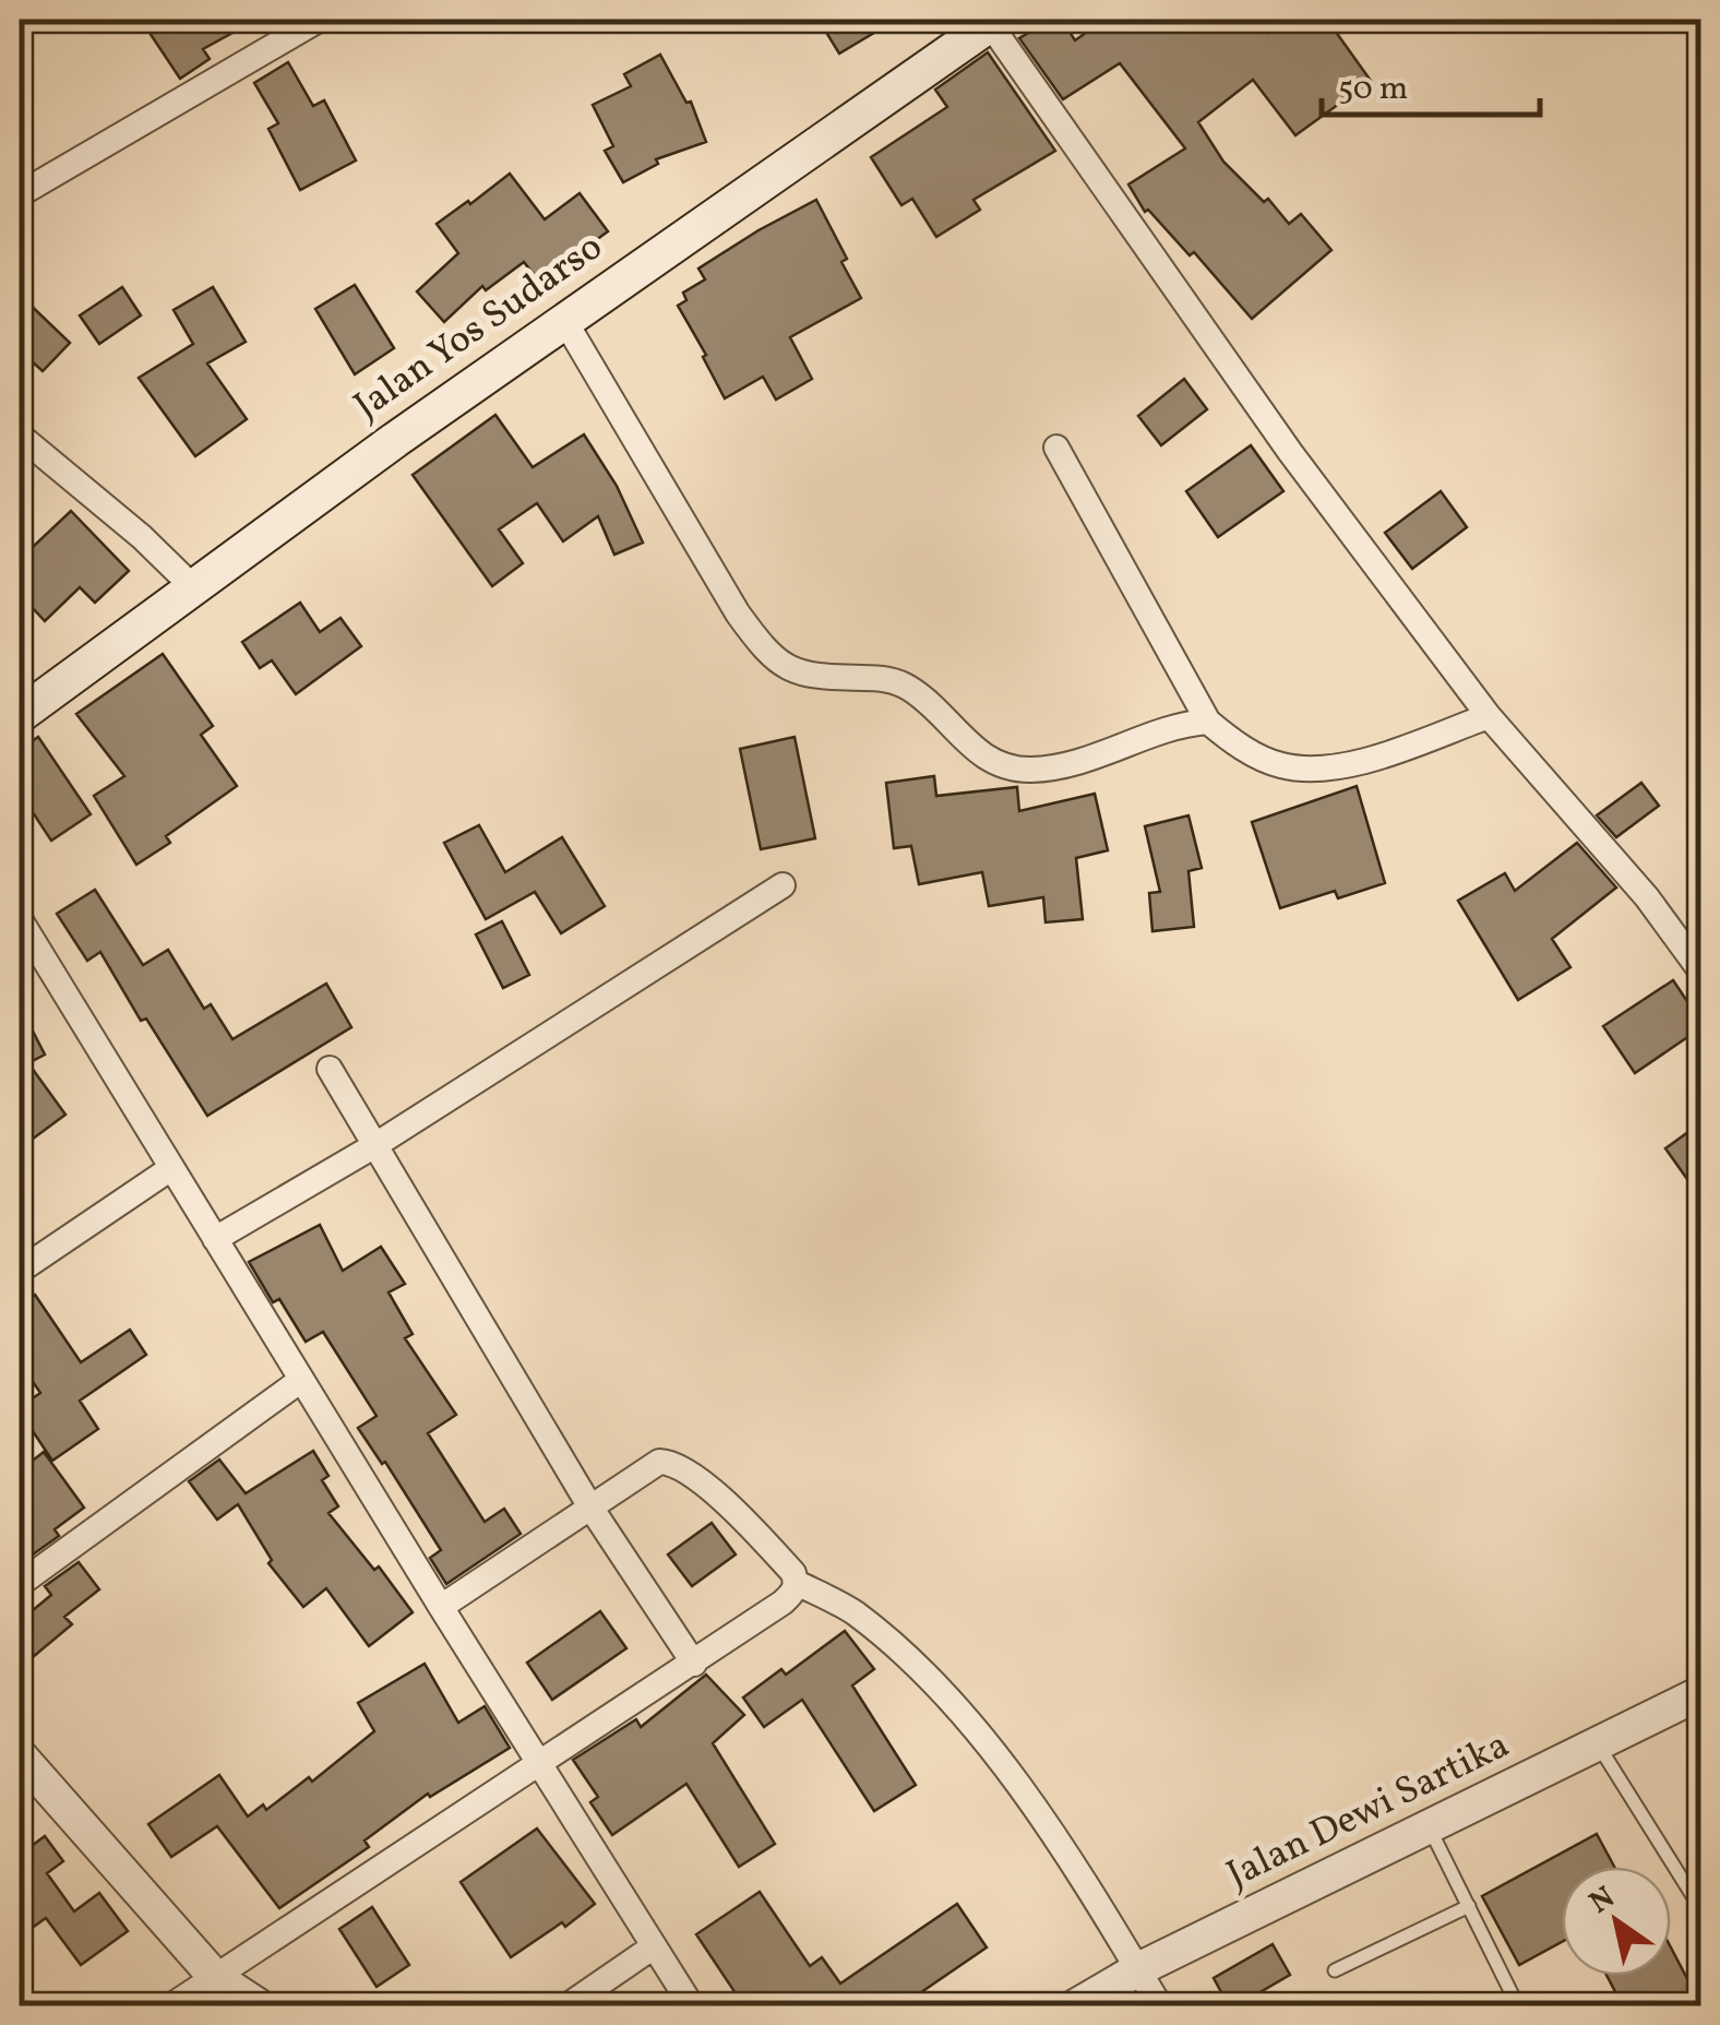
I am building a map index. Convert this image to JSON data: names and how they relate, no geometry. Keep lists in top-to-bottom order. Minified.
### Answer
{"streets":{"main road":["Jalan Yos Sudarso"],"street":["Jalan Dewi Sartika"]},"scale_bar":"50 m","north":"top left"}
